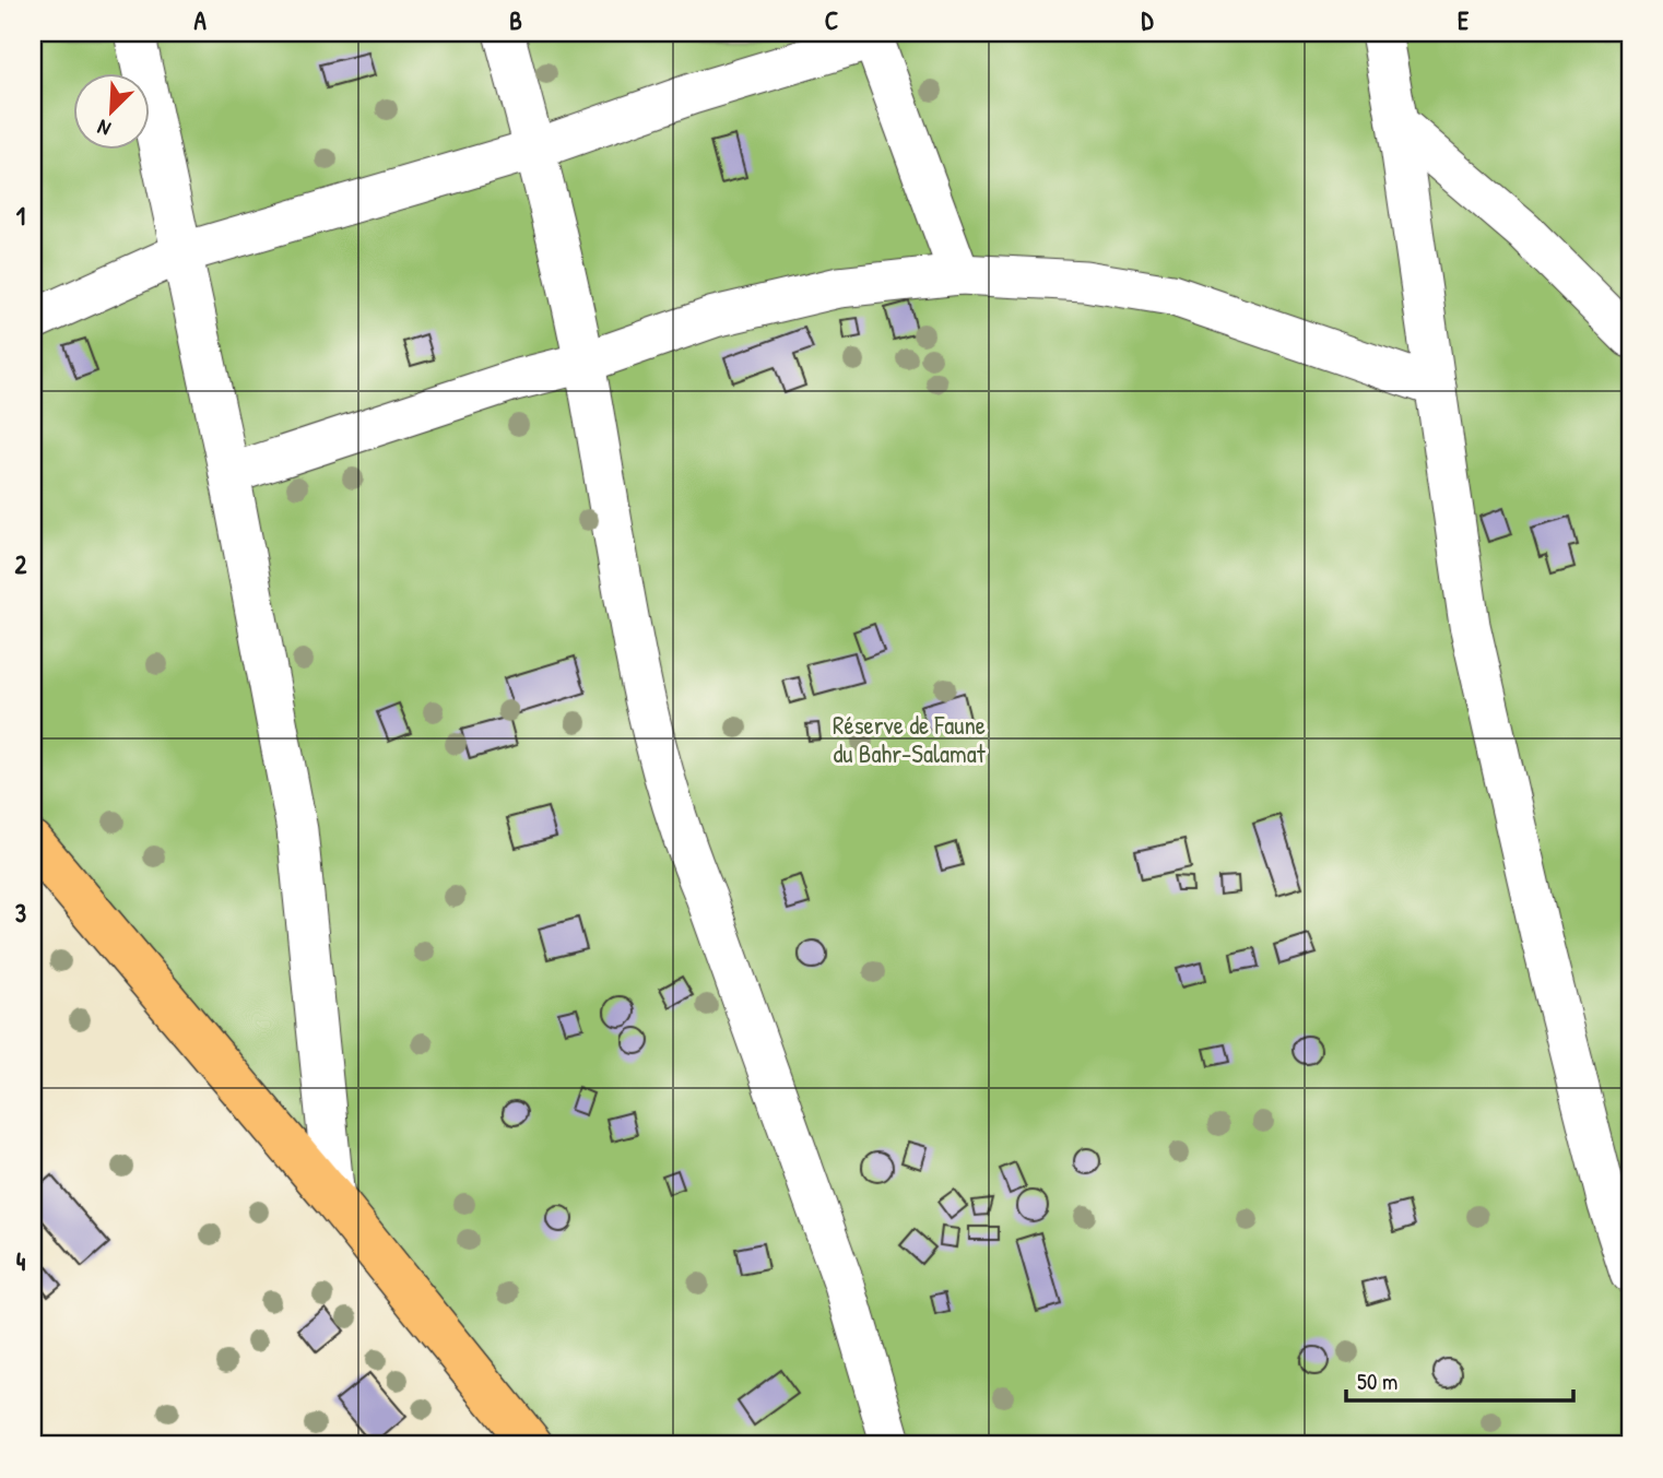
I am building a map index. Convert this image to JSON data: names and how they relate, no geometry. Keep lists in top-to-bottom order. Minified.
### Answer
{"parks":["Réserve de Faune du Bahr-Salamat"],"scale_bar":"50 m","north":"bottom left","grid":{"columns":["A","B","C","D","E"],"rows":["1","2","3","4"]}}
